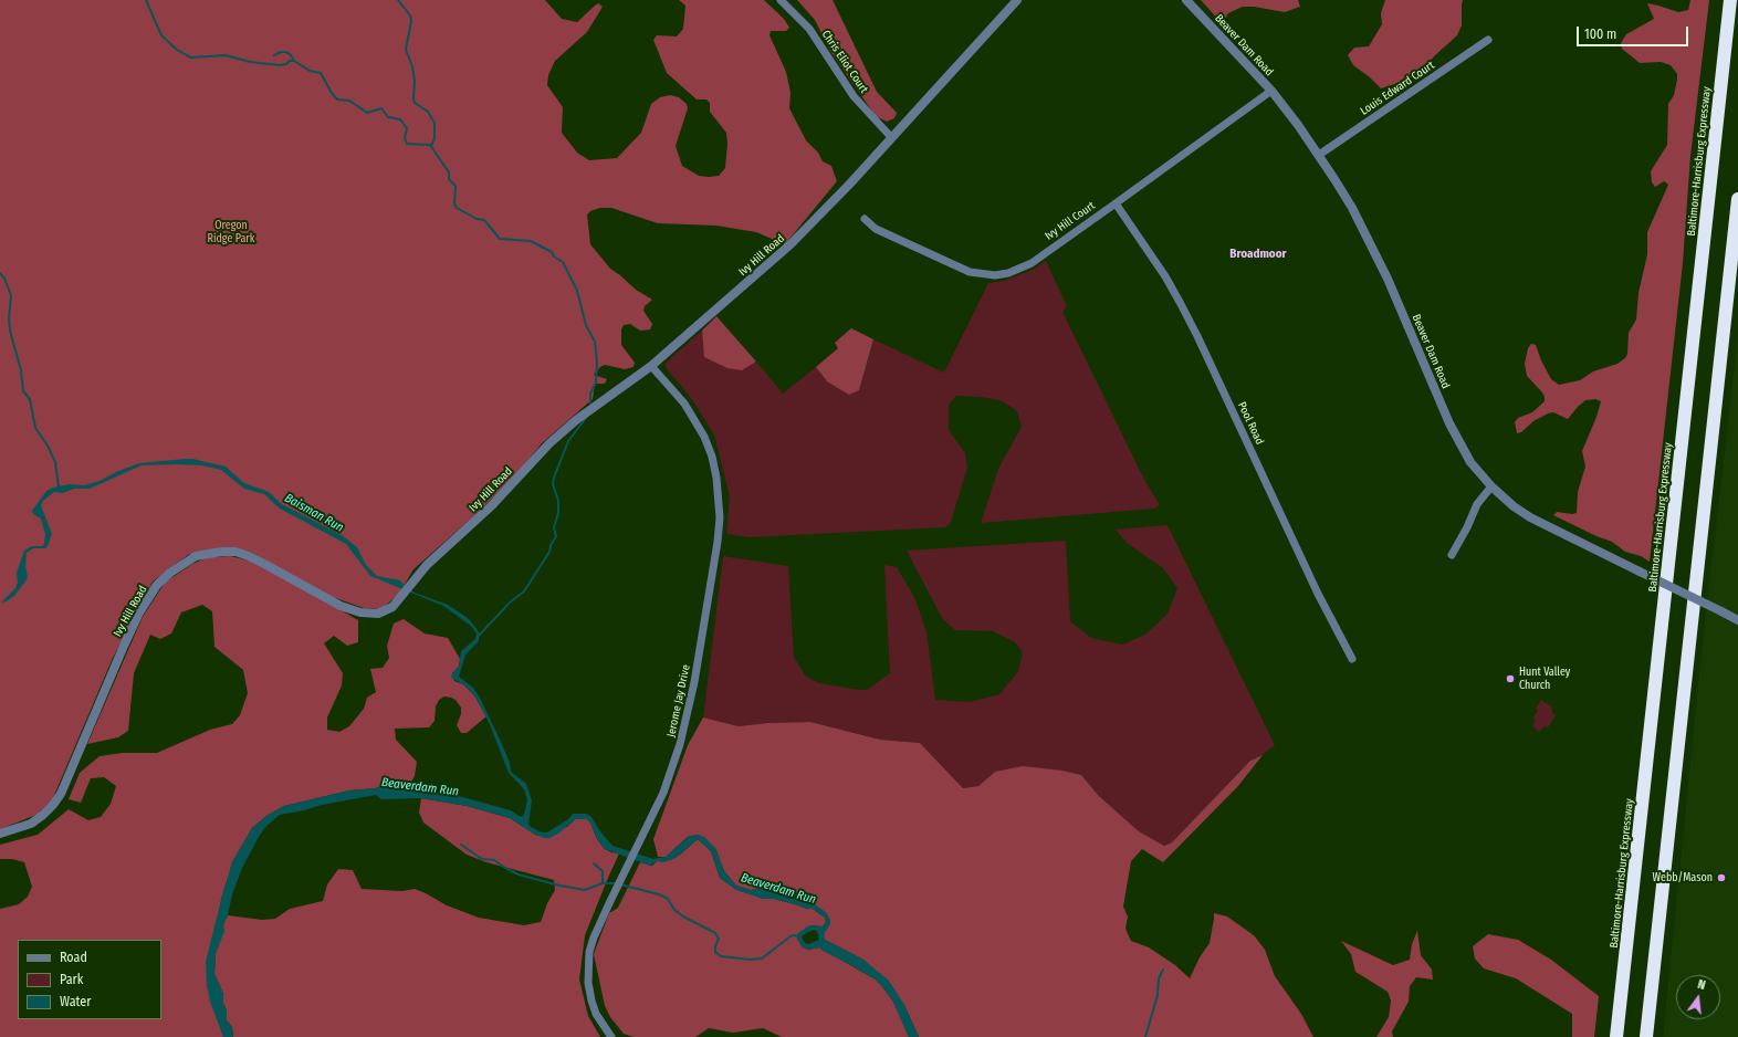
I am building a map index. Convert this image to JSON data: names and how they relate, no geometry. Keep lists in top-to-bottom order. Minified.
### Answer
{"streets":{"highway":["Baltimore-Harrisburg Expressway"],"street":["Beaver Dam Road","Chris Eliot Court","Louis Edward Court","Ivy Hill Court","Ivy Hill Road","Pool Road","Jerome Jay Drive"]},"crossings":[["Beaver Dam Road","Louis Edward Court"],["Beaver Dam Road","Ivy Hill Court"],["Chris Eliot Court","Ivy Hill Road"],["Ivy Hill Court","Pool Road"],["Ivy Hill Road","Jerome Jay Drive"]],"districts":["Broadmoor"],"water":["Baisman Run","Beaverdam Run"],"parks":["Oregon Ridge Park"],"places":["Hunt Valley Church","Webb/Mason"],"legend":["Road","Park","Water"],"scale_bar":"100 m","north":"top"}
